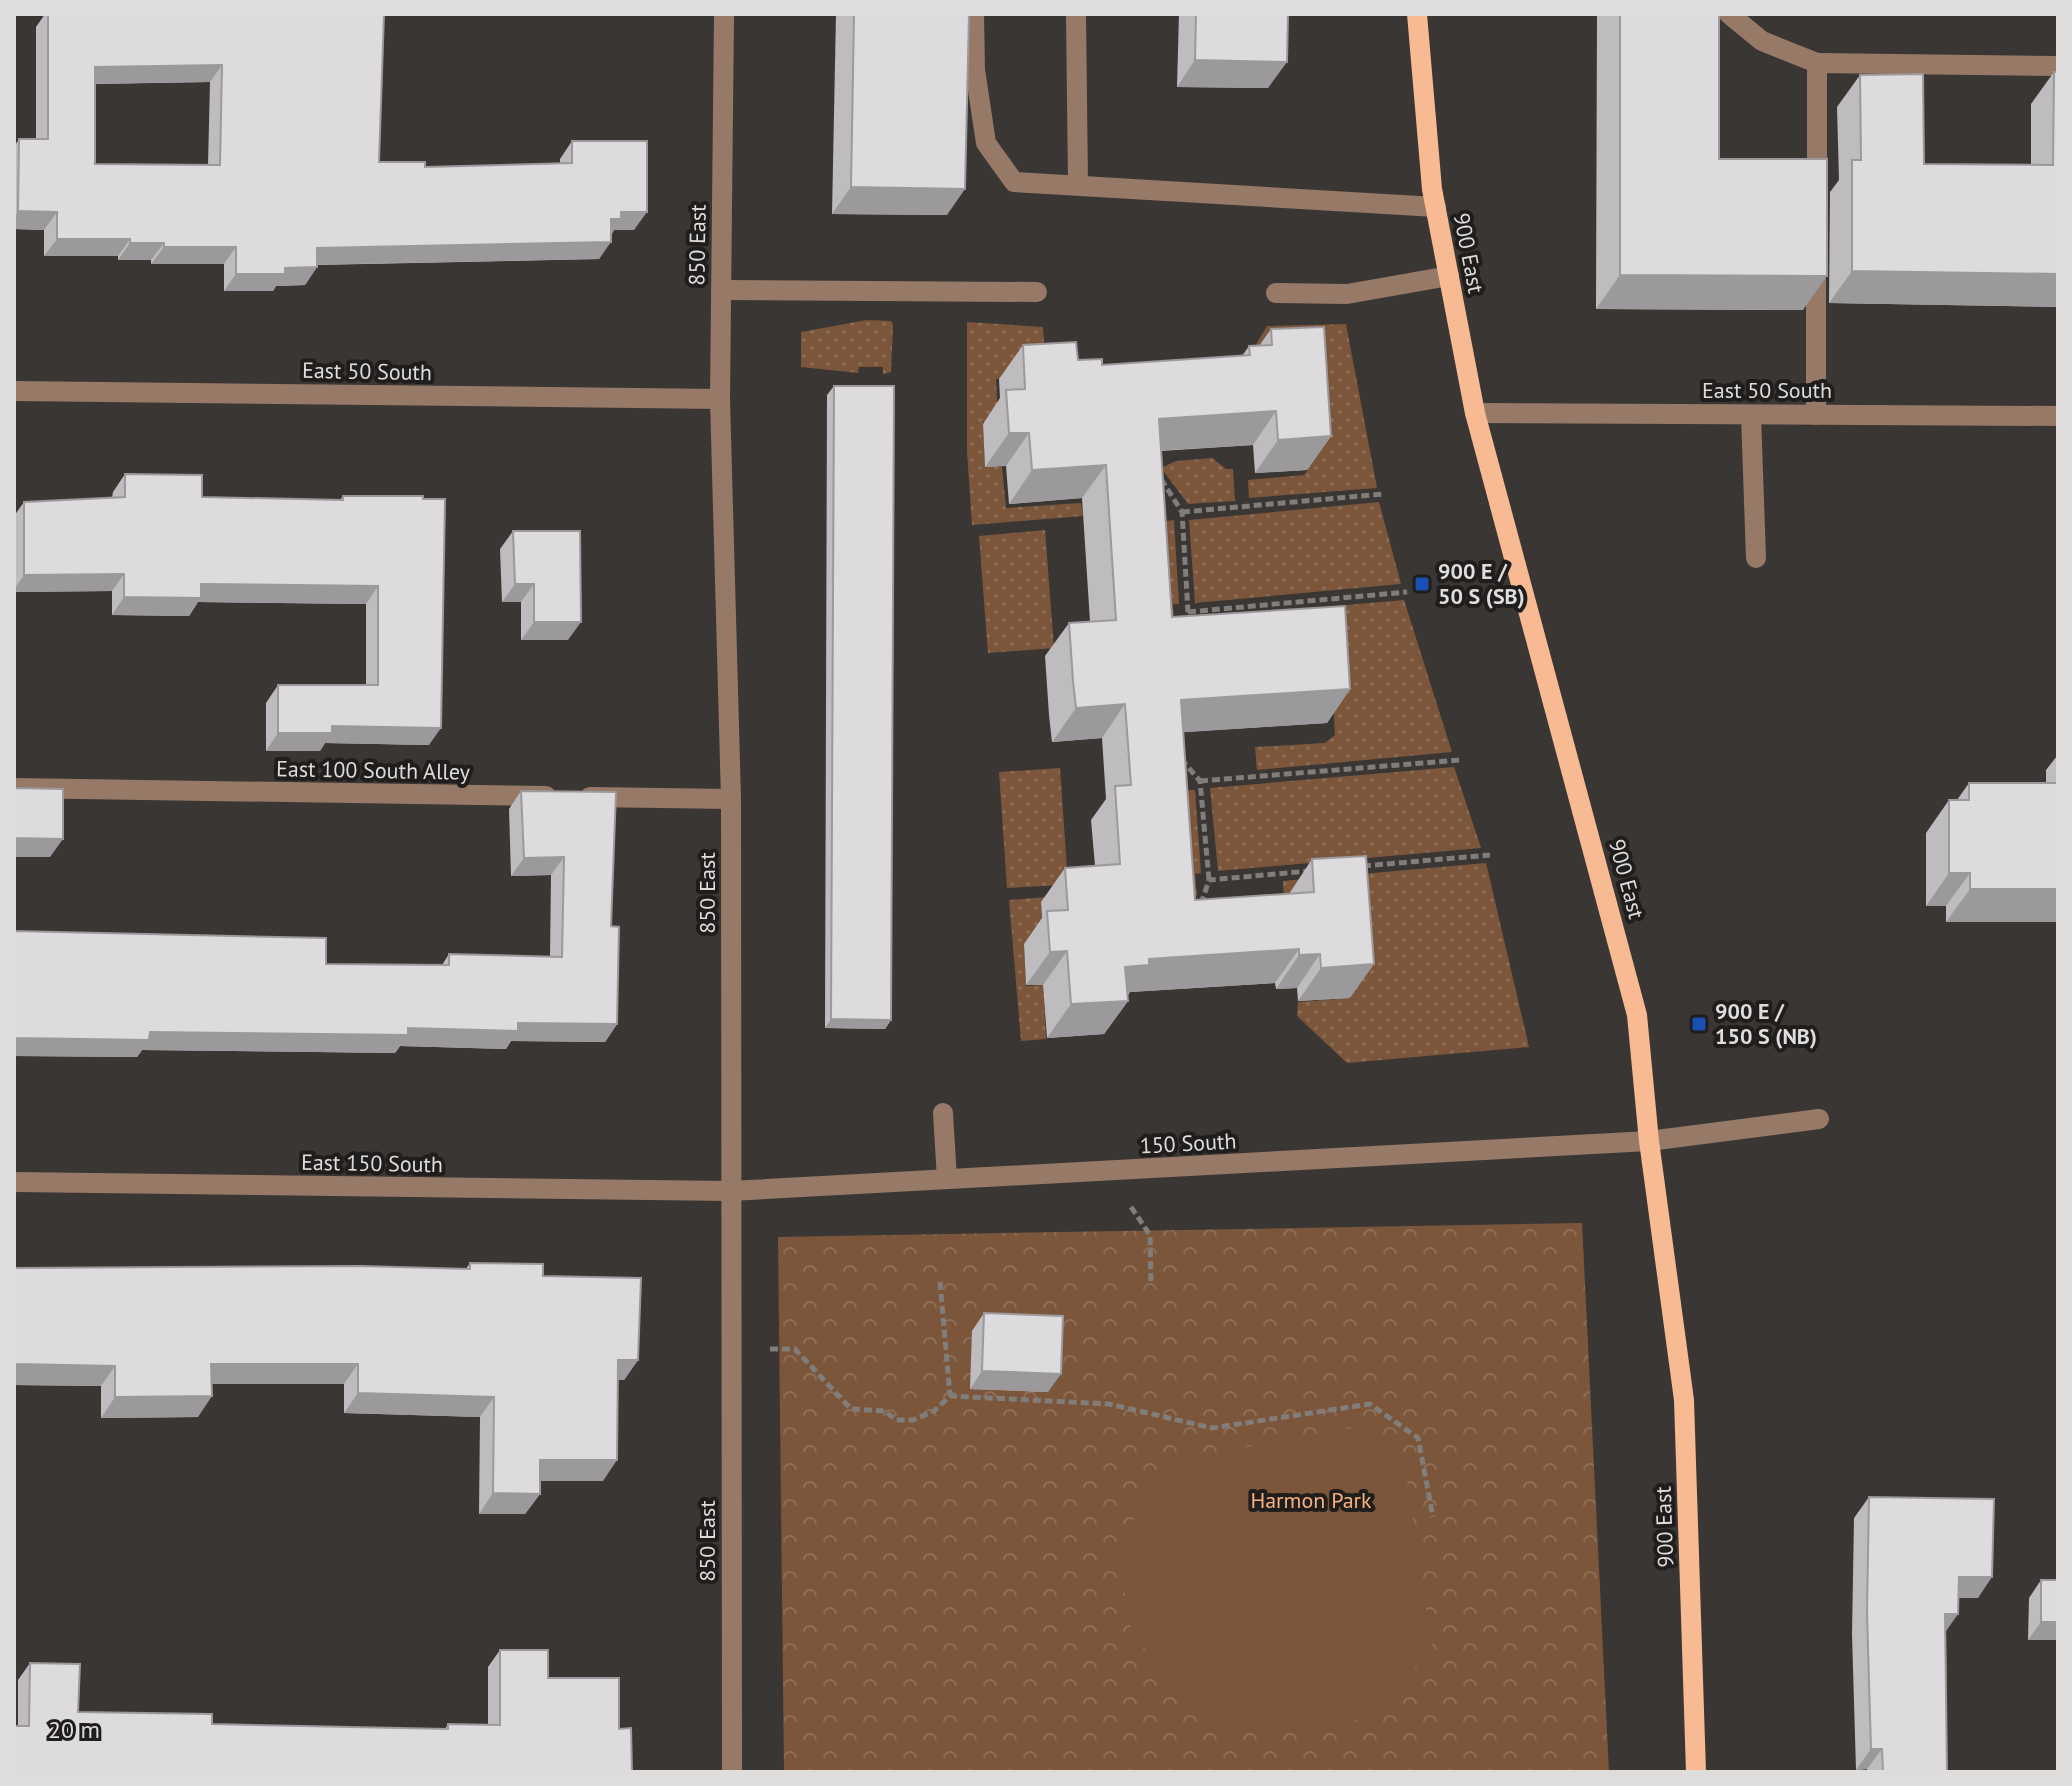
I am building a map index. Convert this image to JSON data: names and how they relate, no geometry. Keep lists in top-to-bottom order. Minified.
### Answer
{"streets":{"main road":["900 East"],"street":["850 East","East 50 South","East 100 South Alley","150 South","East 150 South"]},"crossings":[["850 East","East 50 South"],["850 East","East 100 South Alley"],["850 East","150 South"],["850 East","East 150 South"],["900 East","East 50 South"],["900 East","150 South"],["150 South","East 150 South"]],"parks":["Harmon Park"],"places":{"transit":["900 E / 50 S (SB)","900 E / 150 S (NB)"]},"scale_bar":"20 m"}
